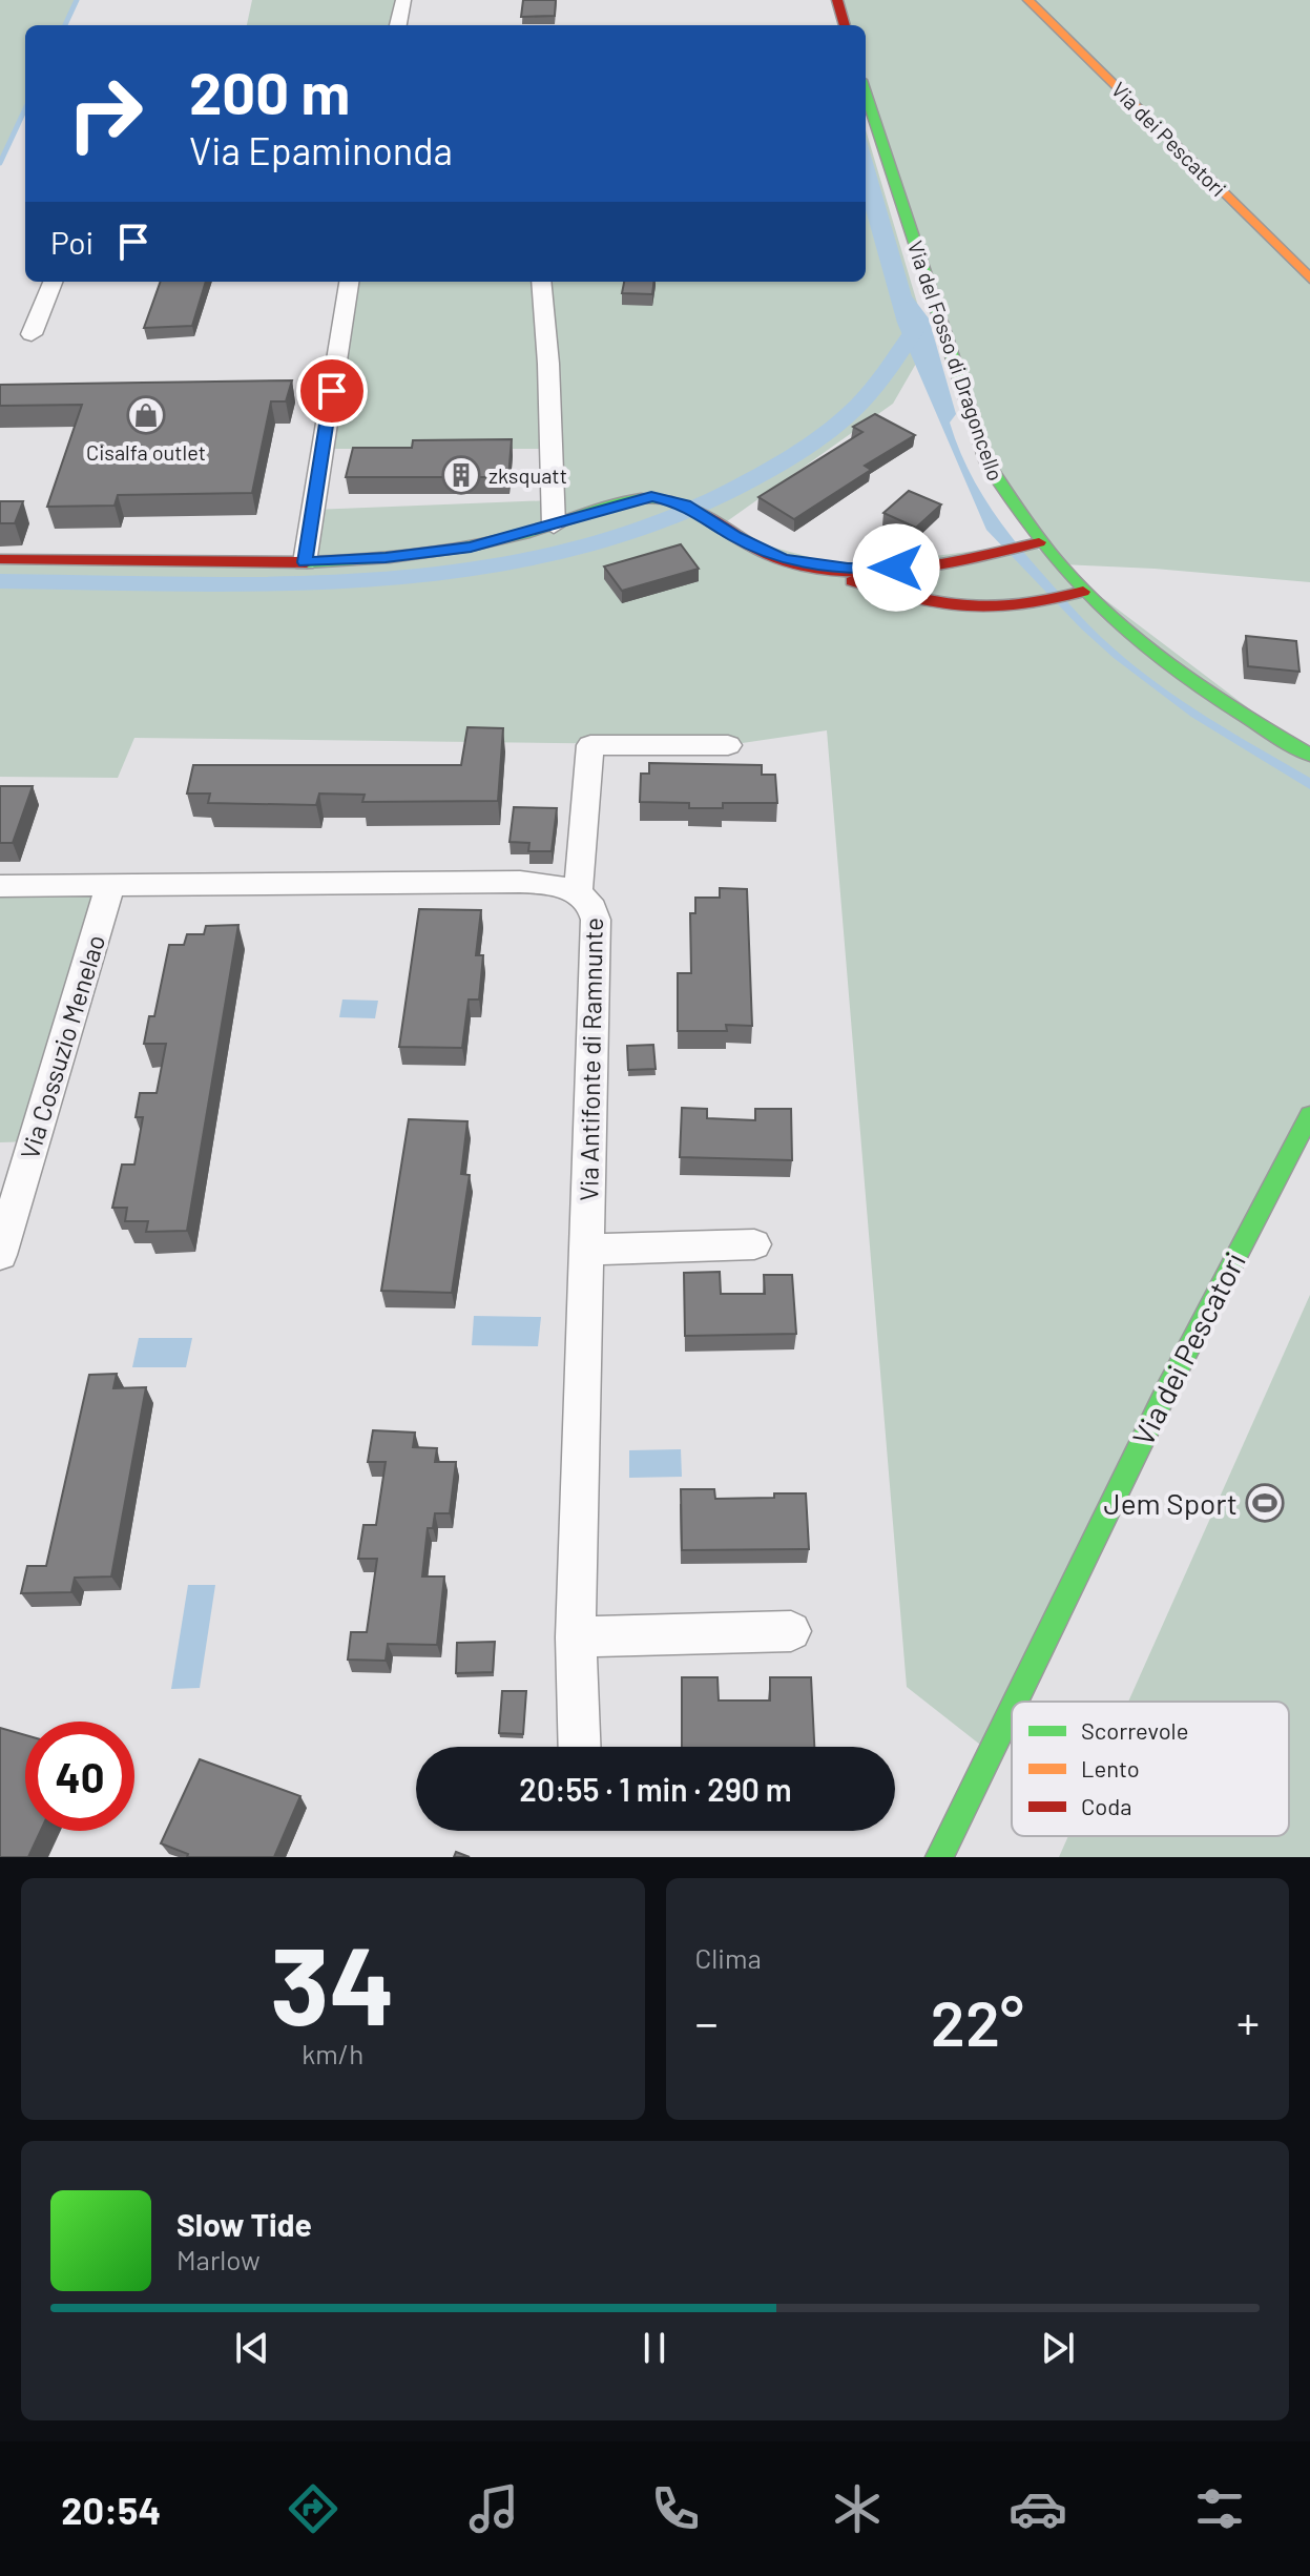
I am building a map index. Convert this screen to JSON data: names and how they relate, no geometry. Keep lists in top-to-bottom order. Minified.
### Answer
{"streets":{"street":["Via dei Pescatori","Via del Fosso di Dragoncello","Via Cossuzio Menelao","Via Antifonte di Ramnunte"]},"crossings":[["Via Cossuzio Menelao","Via Antifonte di Ramnunte"]],"places":{"shop":["Cisalfa outlet"],"building":["zksquatt"],"sports":["Jem Sport"]},"legend":["Scorrevole","Lento","Coda"],"page":{"turn":["200 m","Via Epaminonda"],"then":"Poi","limit":"40","trip":"20:55 · 1 min · 290 m","tile":[["34","km/h"],"Clima"],"heat":["−","22°","+"],"song":["Slow Tide","Marlow"],"tabs":"20:54"}}
